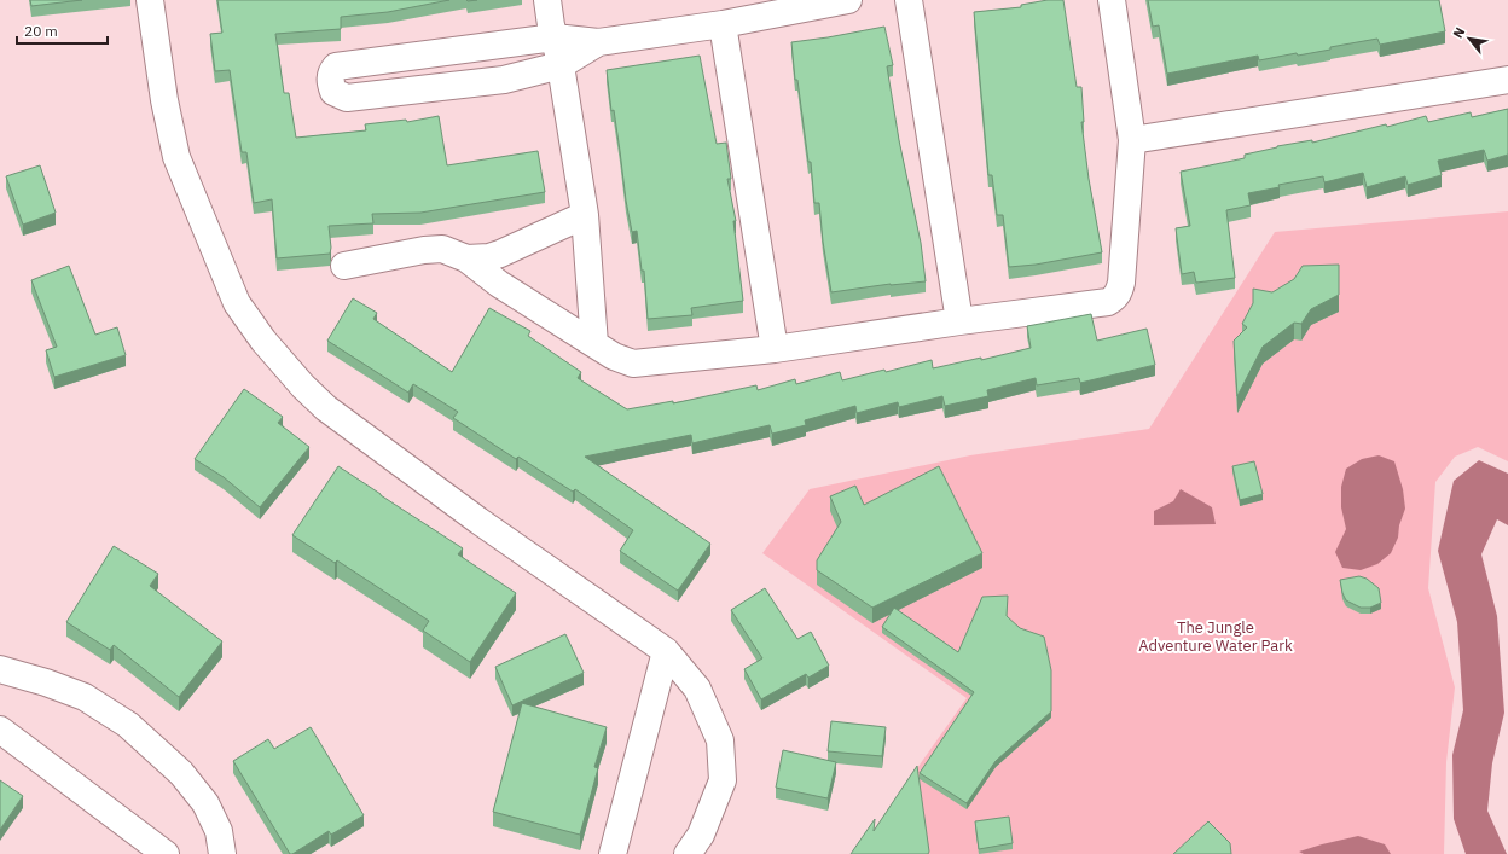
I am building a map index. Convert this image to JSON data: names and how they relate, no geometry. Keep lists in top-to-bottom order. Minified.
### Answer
{"parks":["The Jungle Adventure Water Park"],"scale_bar":"20 m","north":"top left"}
